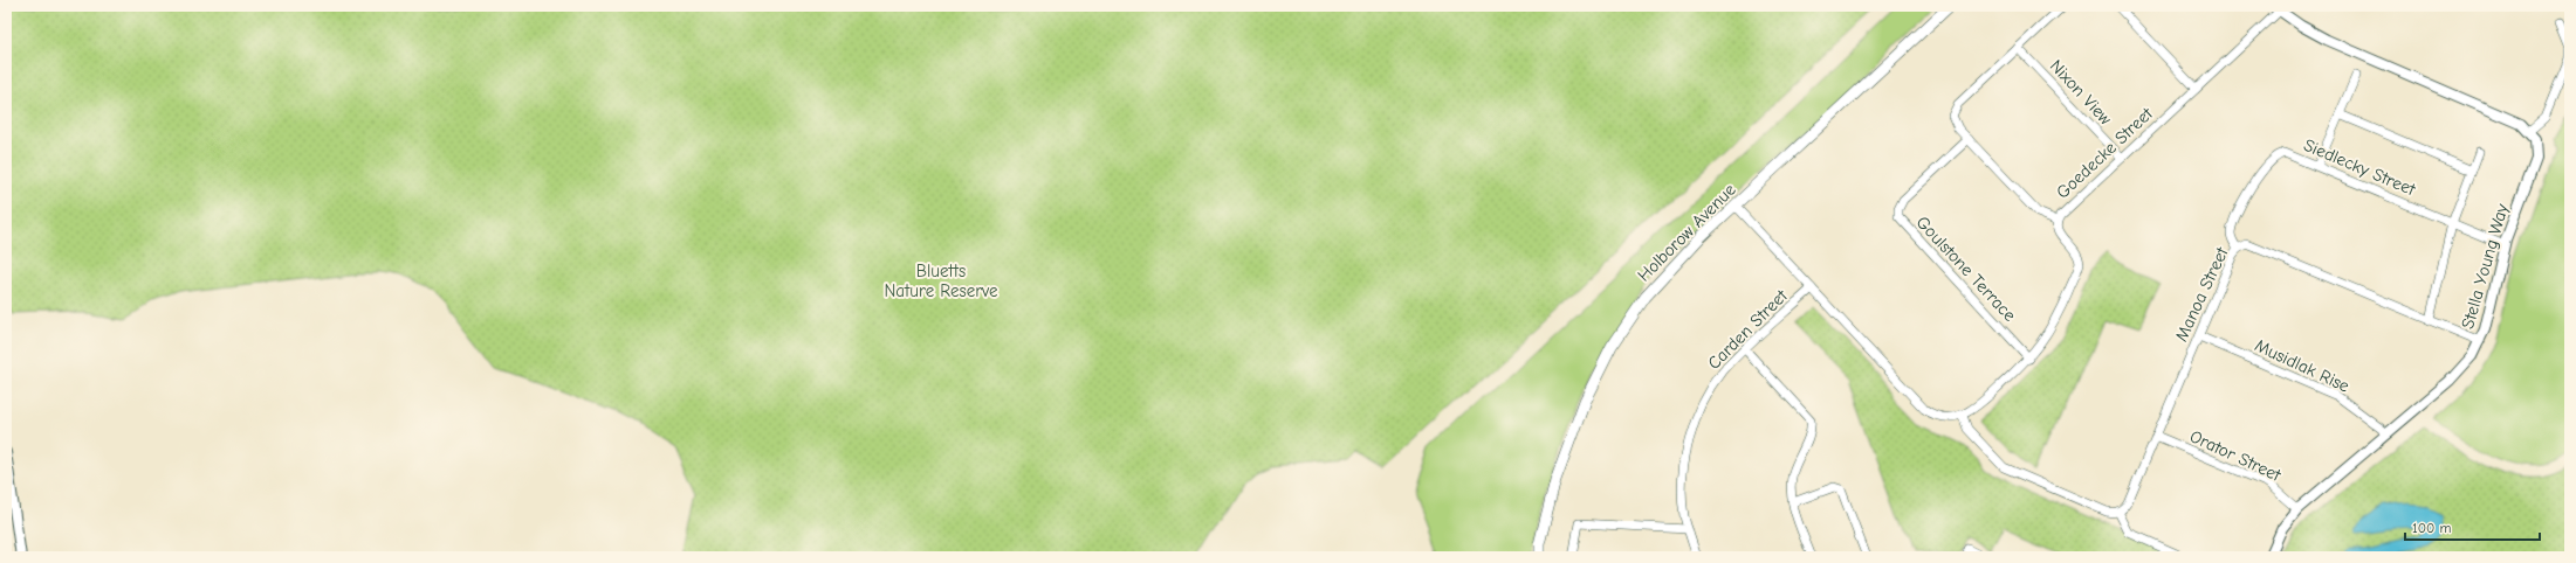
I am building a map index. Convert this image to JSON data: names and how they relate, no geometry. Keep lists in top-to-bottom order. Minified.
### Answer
{"streets":{"main road":["Holborow Avenue"],"street":["Nixon View","Goedecke Street","Siedlecky Street","Stella Young Way","Goulstone Terrace","Manoa Street","Carden Street","Musidlak Rise","Orator Street"]},"crossings":[["Nixon View","Goedecke Street"],["Goedecke Street","Goulstone Terrace"],["Siedlecky Street","Stella Young Way"],["Siedlecky Street","Manoa Street"],["Stella Young Way","Manoa Street"],["Stella Young Way","Musidlak Rise"],["Stella Young Way","Orator Street"],["Manoa Street","Musidlak Rise"],["Manoa Street","Orator Street"]],"parks":["Bluetts Nature Reserve"],"scale_bar":"100 m"}
